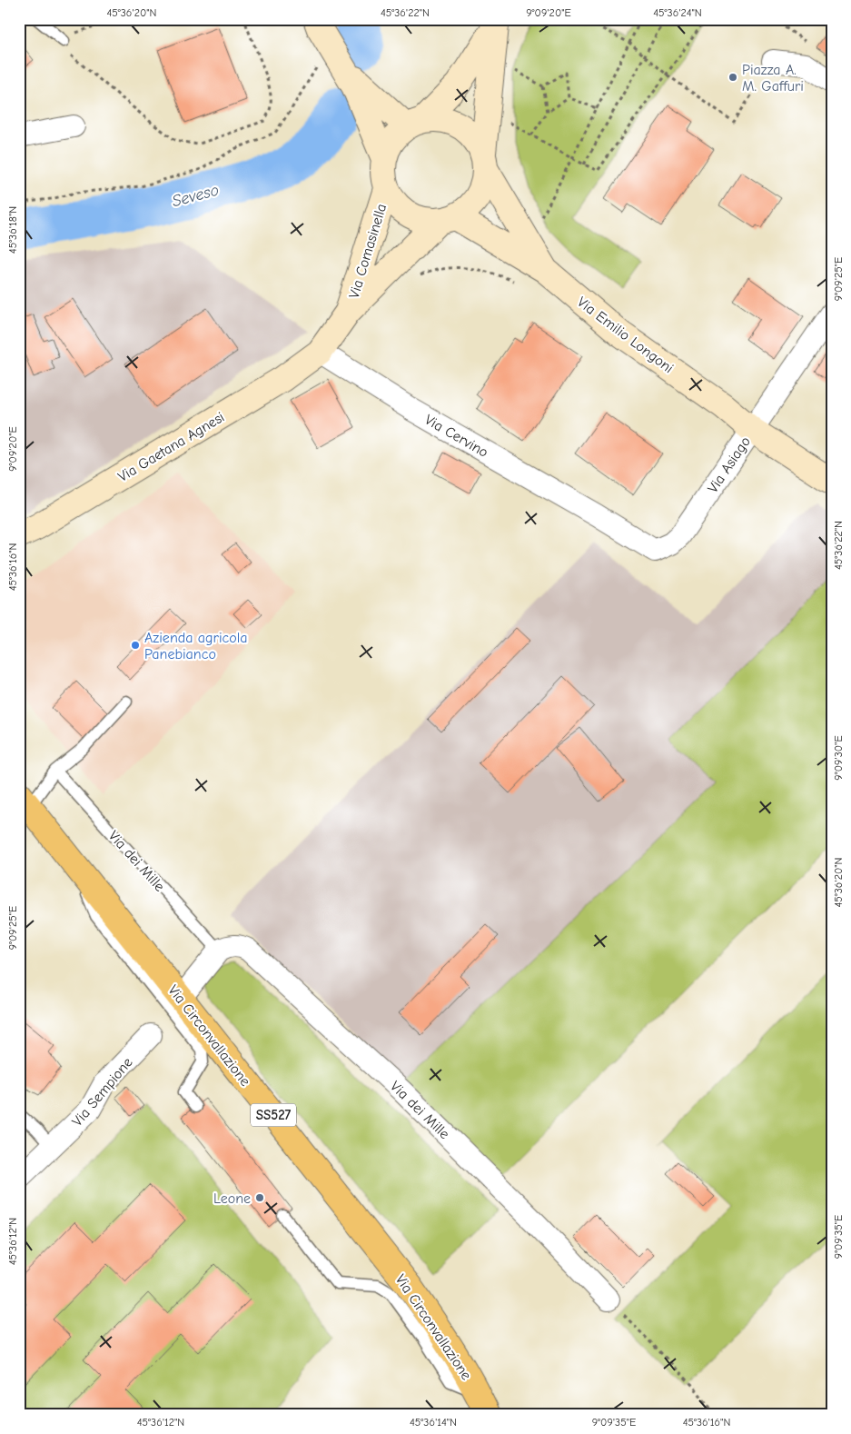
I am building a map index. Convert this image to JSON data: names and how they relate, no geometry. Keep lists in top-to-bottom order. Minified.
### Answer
{"streets":{"main road":["Via Circonvallazione","SS527"],"street":["Via Comasinella","Via Emilio Longoni","Via Cervino","Via Gaetana Agnesi","Via Asiago","Via dei Mille","Via Sempione"]},"crossings":[["Via Comasinella","Via Emilio Longoni"],["Via Comasinella","Via Cervino"],["Via Comasinella","Via Gaetana Agnesi"],["Via Emilio Longoni","Via Asiago"],["Via Cervino","Via Gaetana Agnesi"],["Via Cervino","Via Asiago"]],"water":["Seveso"],"places":["Piazza A. M. Gaffuri","Azienda agricola Panebianco","Leone"],"coordinates":["45°36'20\"N","45°36'22\"N","9°09'20\"E","45°36'24\"N","45°36'18\"N","9°09'25\"E","45°36'16\"N","9°09'30\"E","9°09'35\"E","45°36'12\"N","45°36'14\"N"]}
